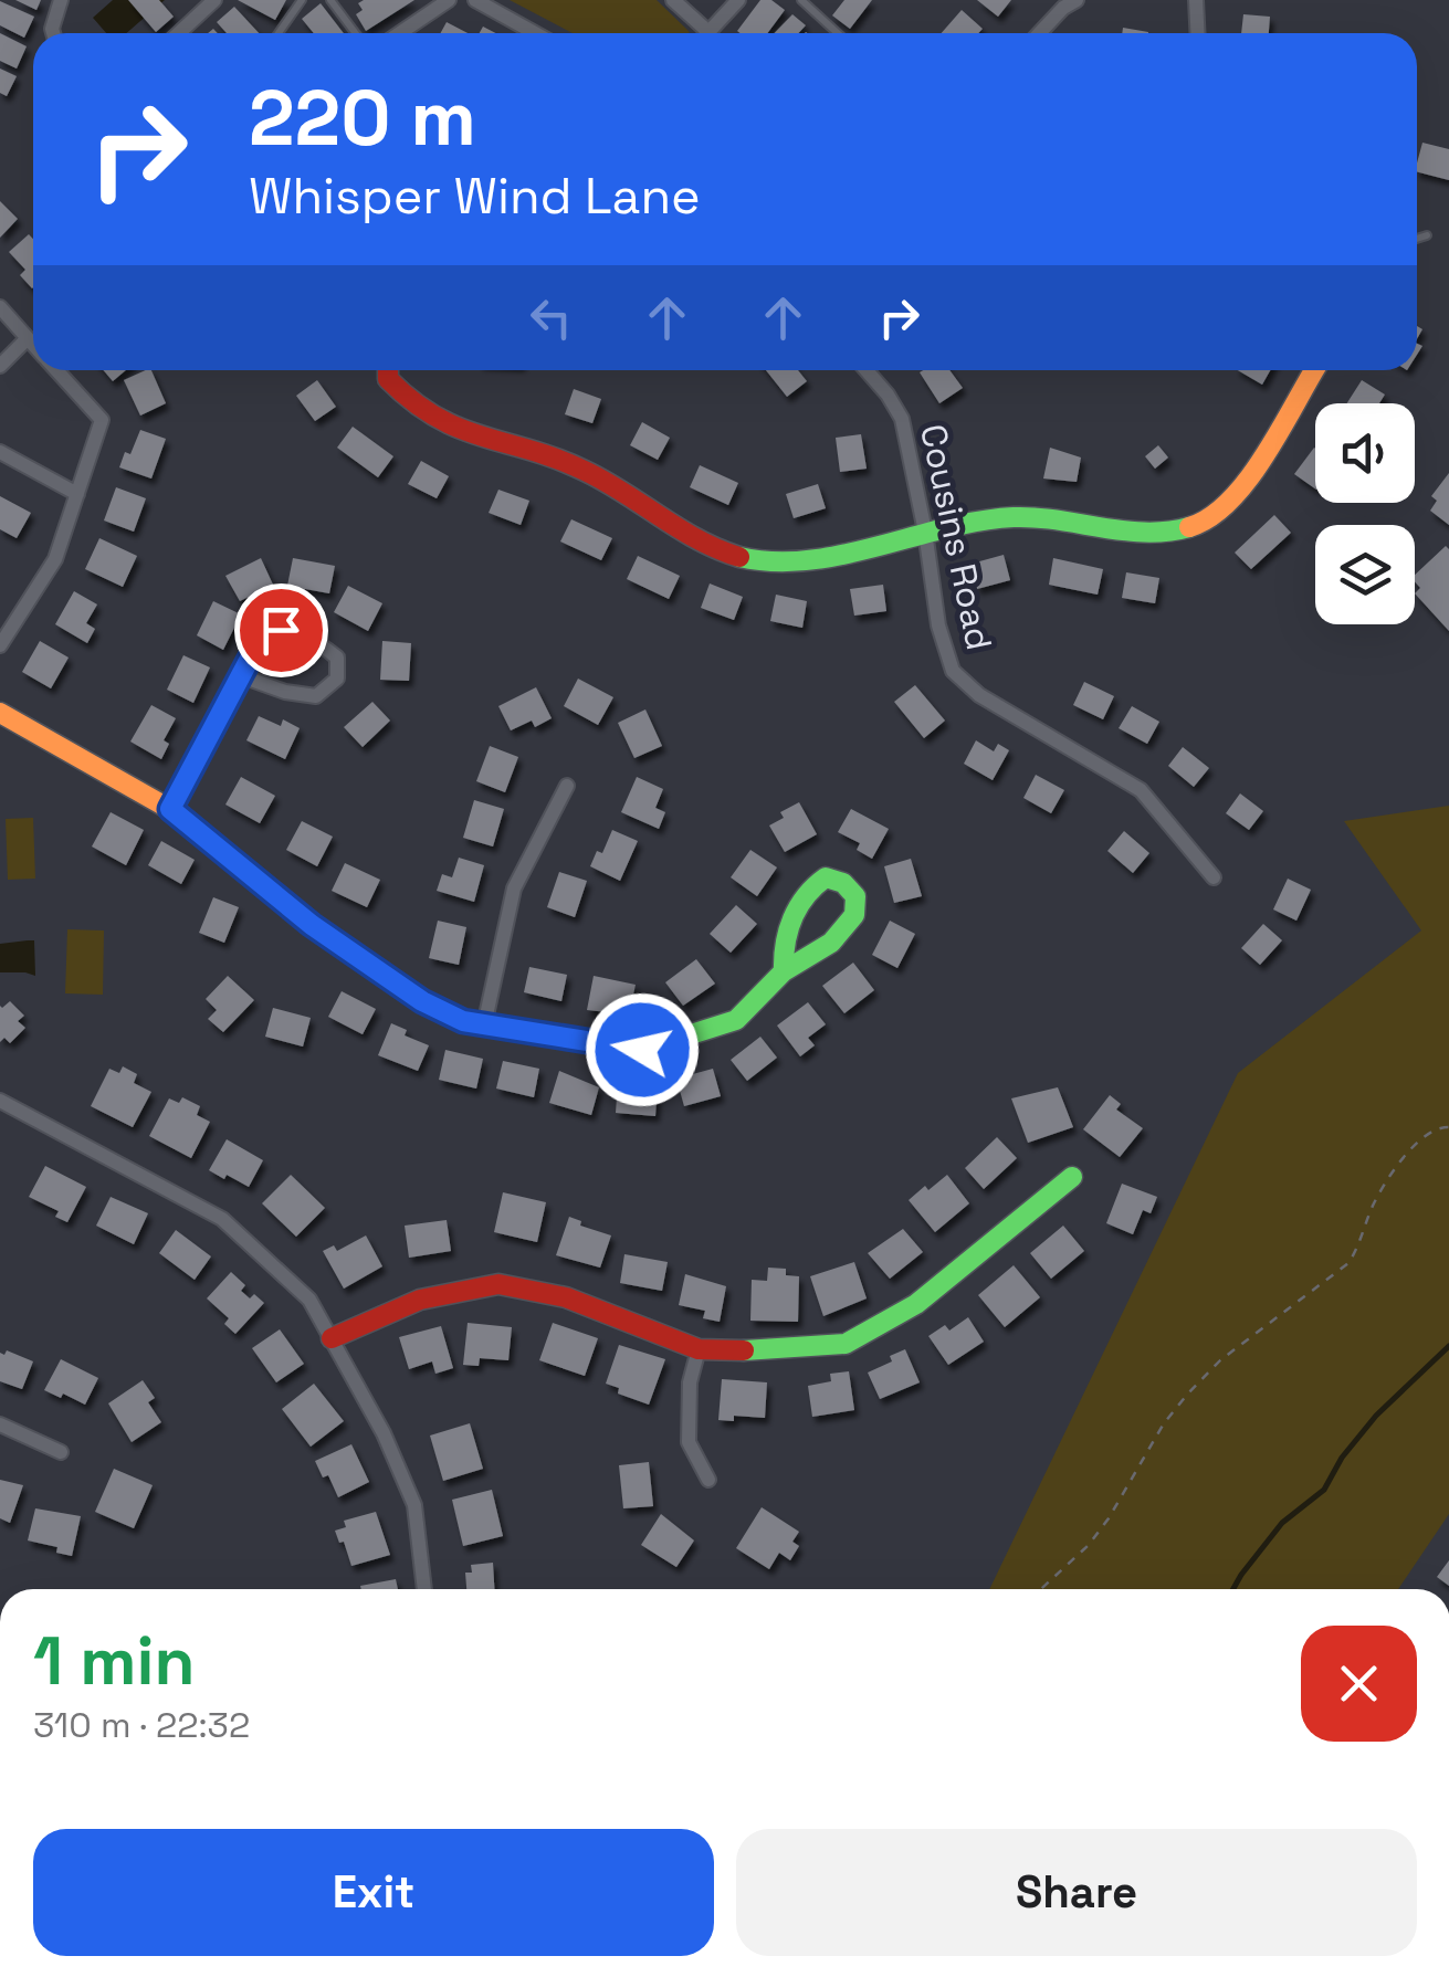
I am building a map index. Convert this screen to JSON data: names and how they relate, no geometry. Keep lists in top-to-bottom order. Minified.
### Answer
{"streets":{"street":["Cousins Road"]},"page":{"turn":["220 m","Whisper Wind Lane"],"heading":["1 min","310 m · 22:32"],"buttons":["Exit","Share"]}}
